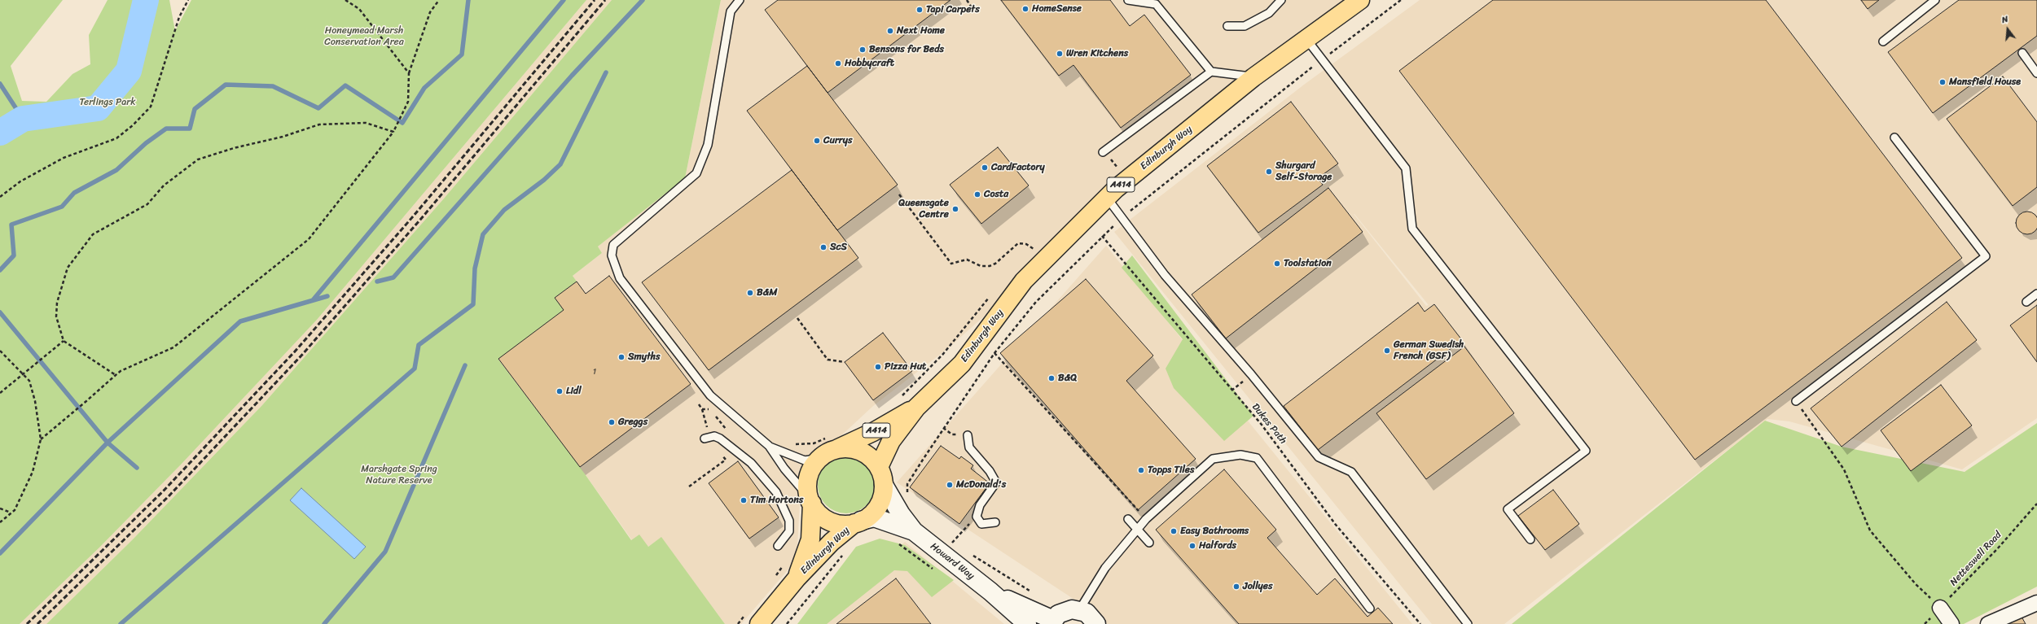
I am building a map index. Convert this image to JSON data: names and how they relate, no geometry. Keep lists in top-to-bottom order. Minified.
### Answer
{"streets":{"highway":["Edinburgh Way","A414"],"street":["Howard Way"],"path":["Dukes Path","Netteswell Road"]},"parks":["Honeymead Marsh Conservation Area","Terlings Park","Marshgate Spring Nature Reserve"],"places":["HomeSense","Tapi Carpets","Next Home","Bensons for Beds","Wren Kitchens","Hobbycraft","Mansfield House","Currys","CardFactory","Shurgard Self-Storage","Costa","Queensgate Centre","ScS","Toolstation","B&M","German Swedish French (GSF)","Smyths","Pizza Hut","B&Q","Lidl","Greggs","Topps Tiles","McDonald's","Tim Hortons","Easy Bathrooms","Halfords","Jollyes"],"house_numbers":["1"],"north":"top"}
